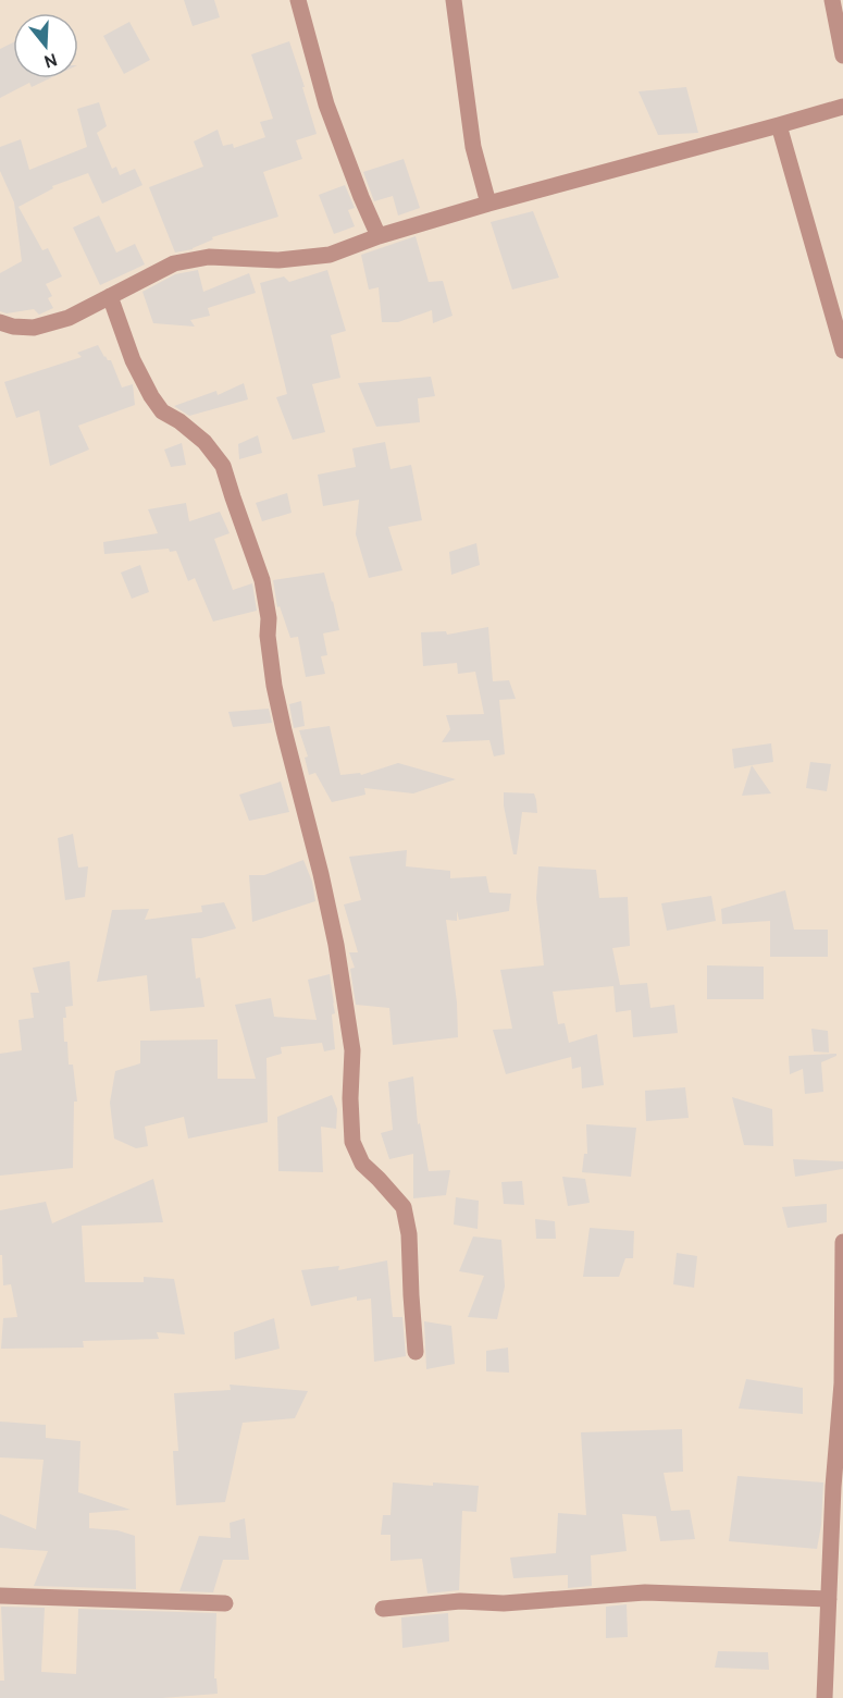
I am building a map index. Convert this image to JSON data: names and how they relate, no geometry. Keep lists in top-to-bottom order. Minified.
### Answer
{"north":"bottom"}
